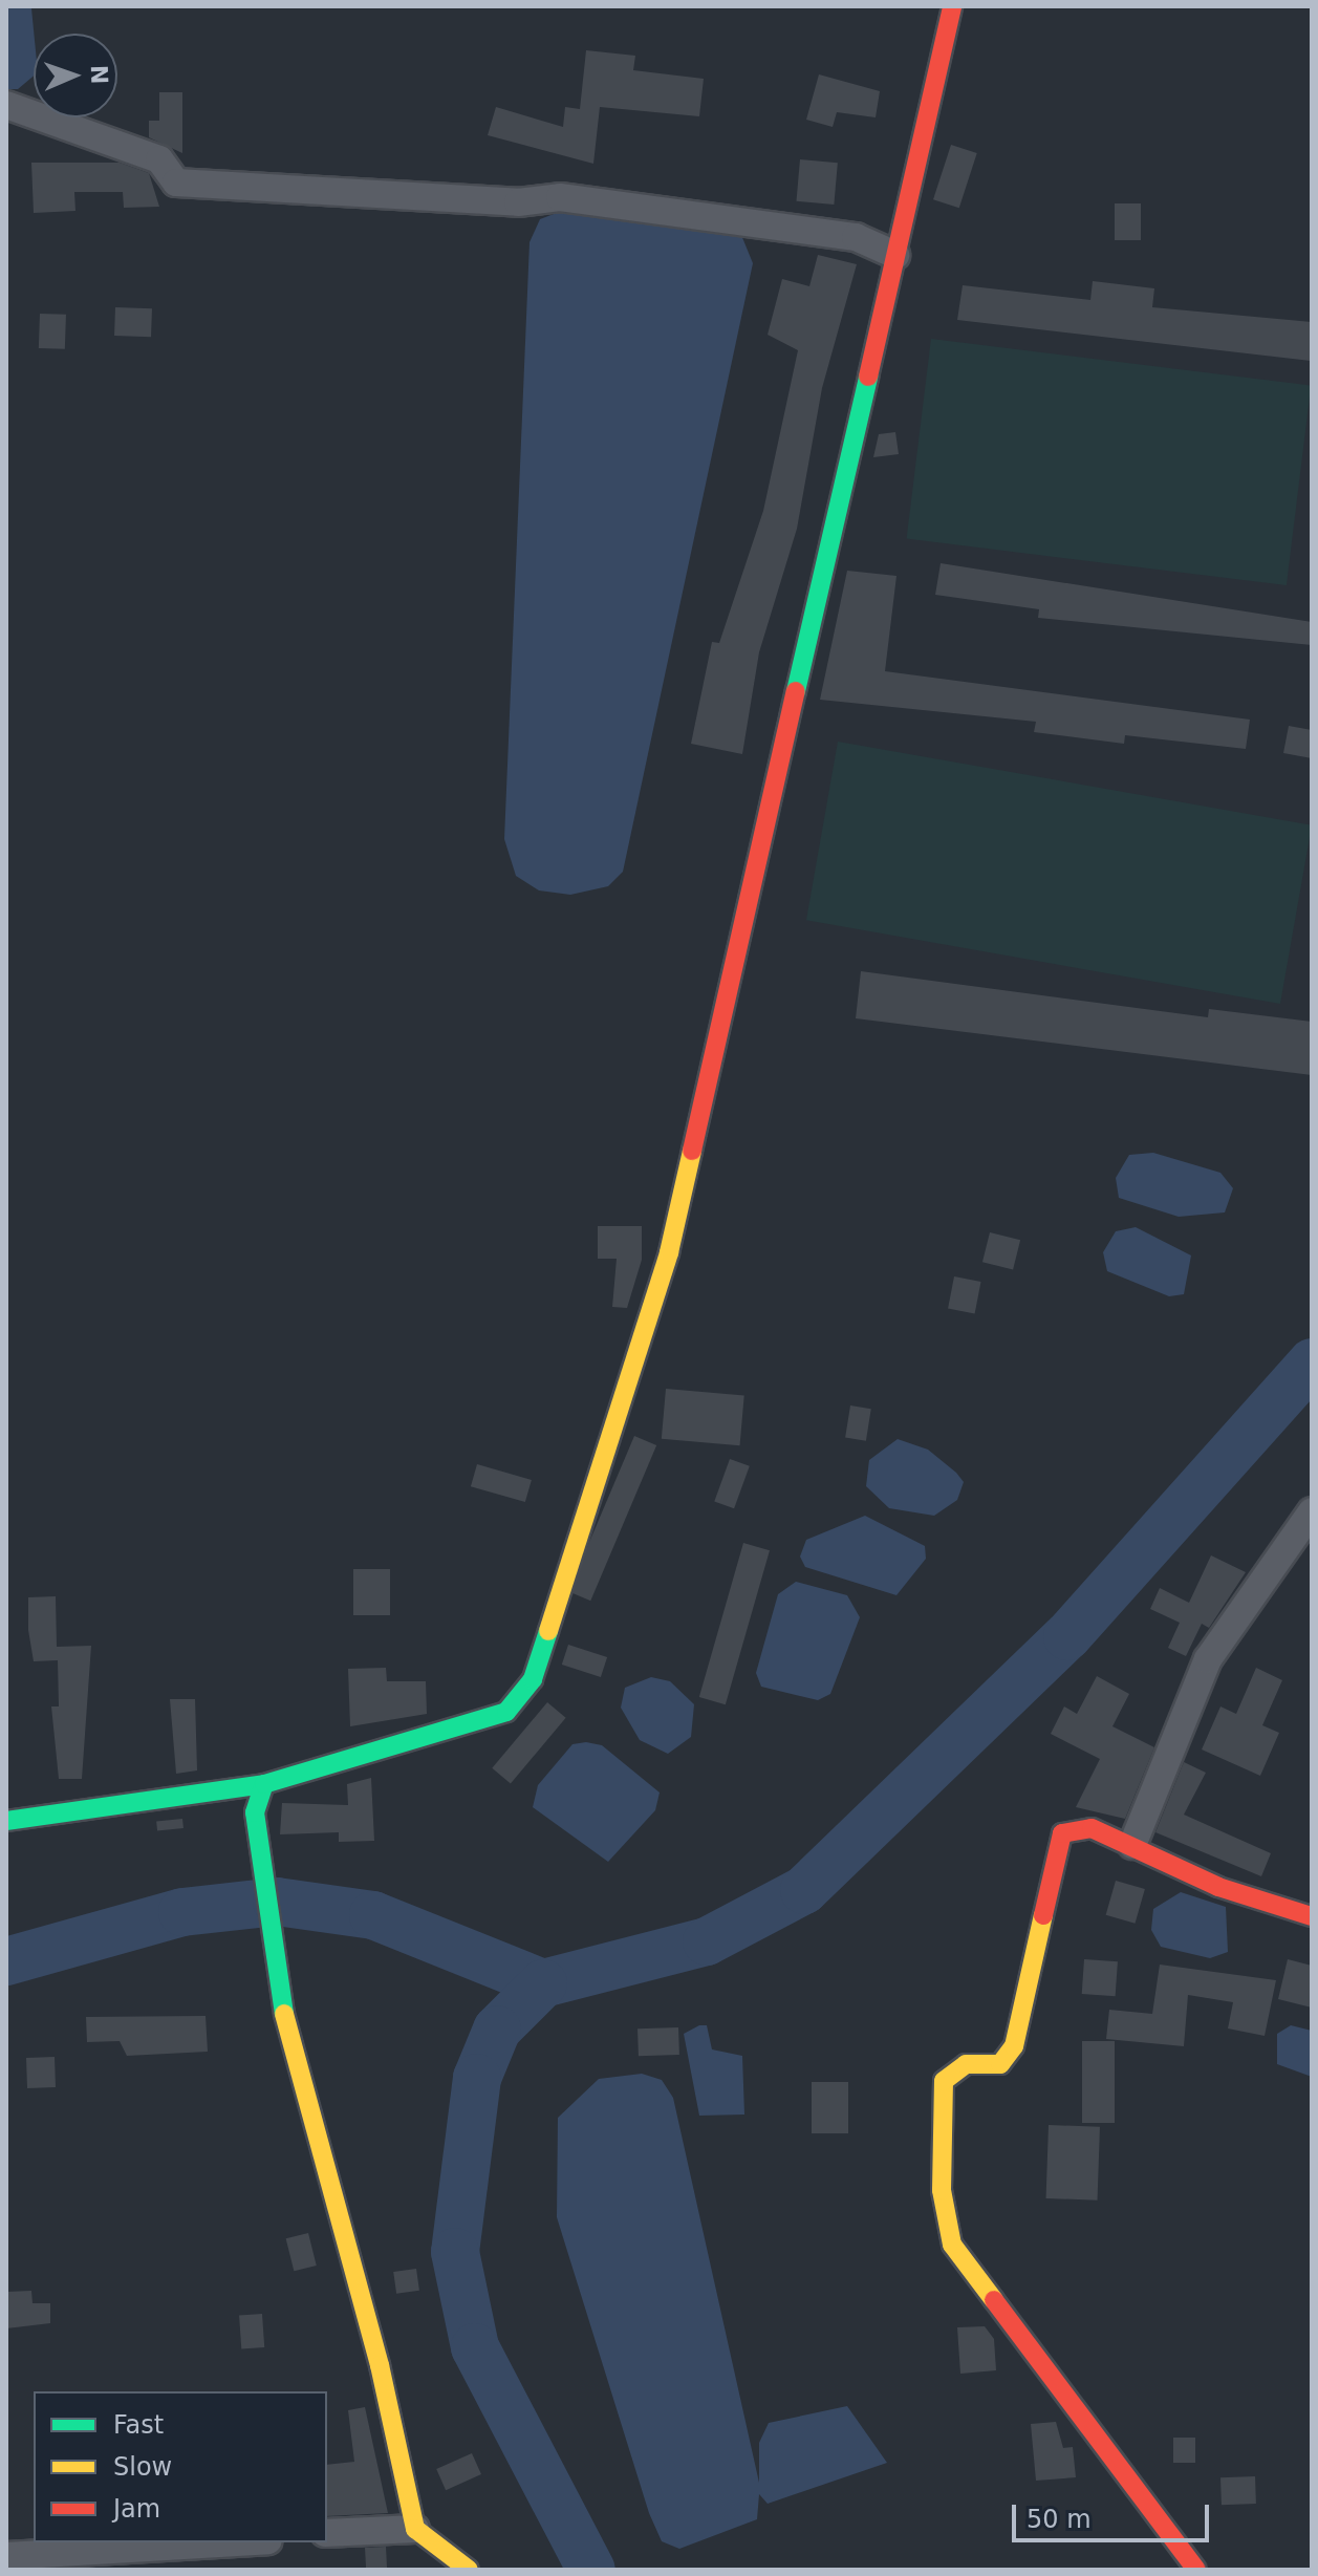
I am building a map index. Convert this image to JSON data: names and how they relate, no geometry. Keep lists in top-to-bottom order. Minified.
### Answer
{"legend":["Fast","Slow","Jam"],"scale_bar":"50 m","north":"right"}
